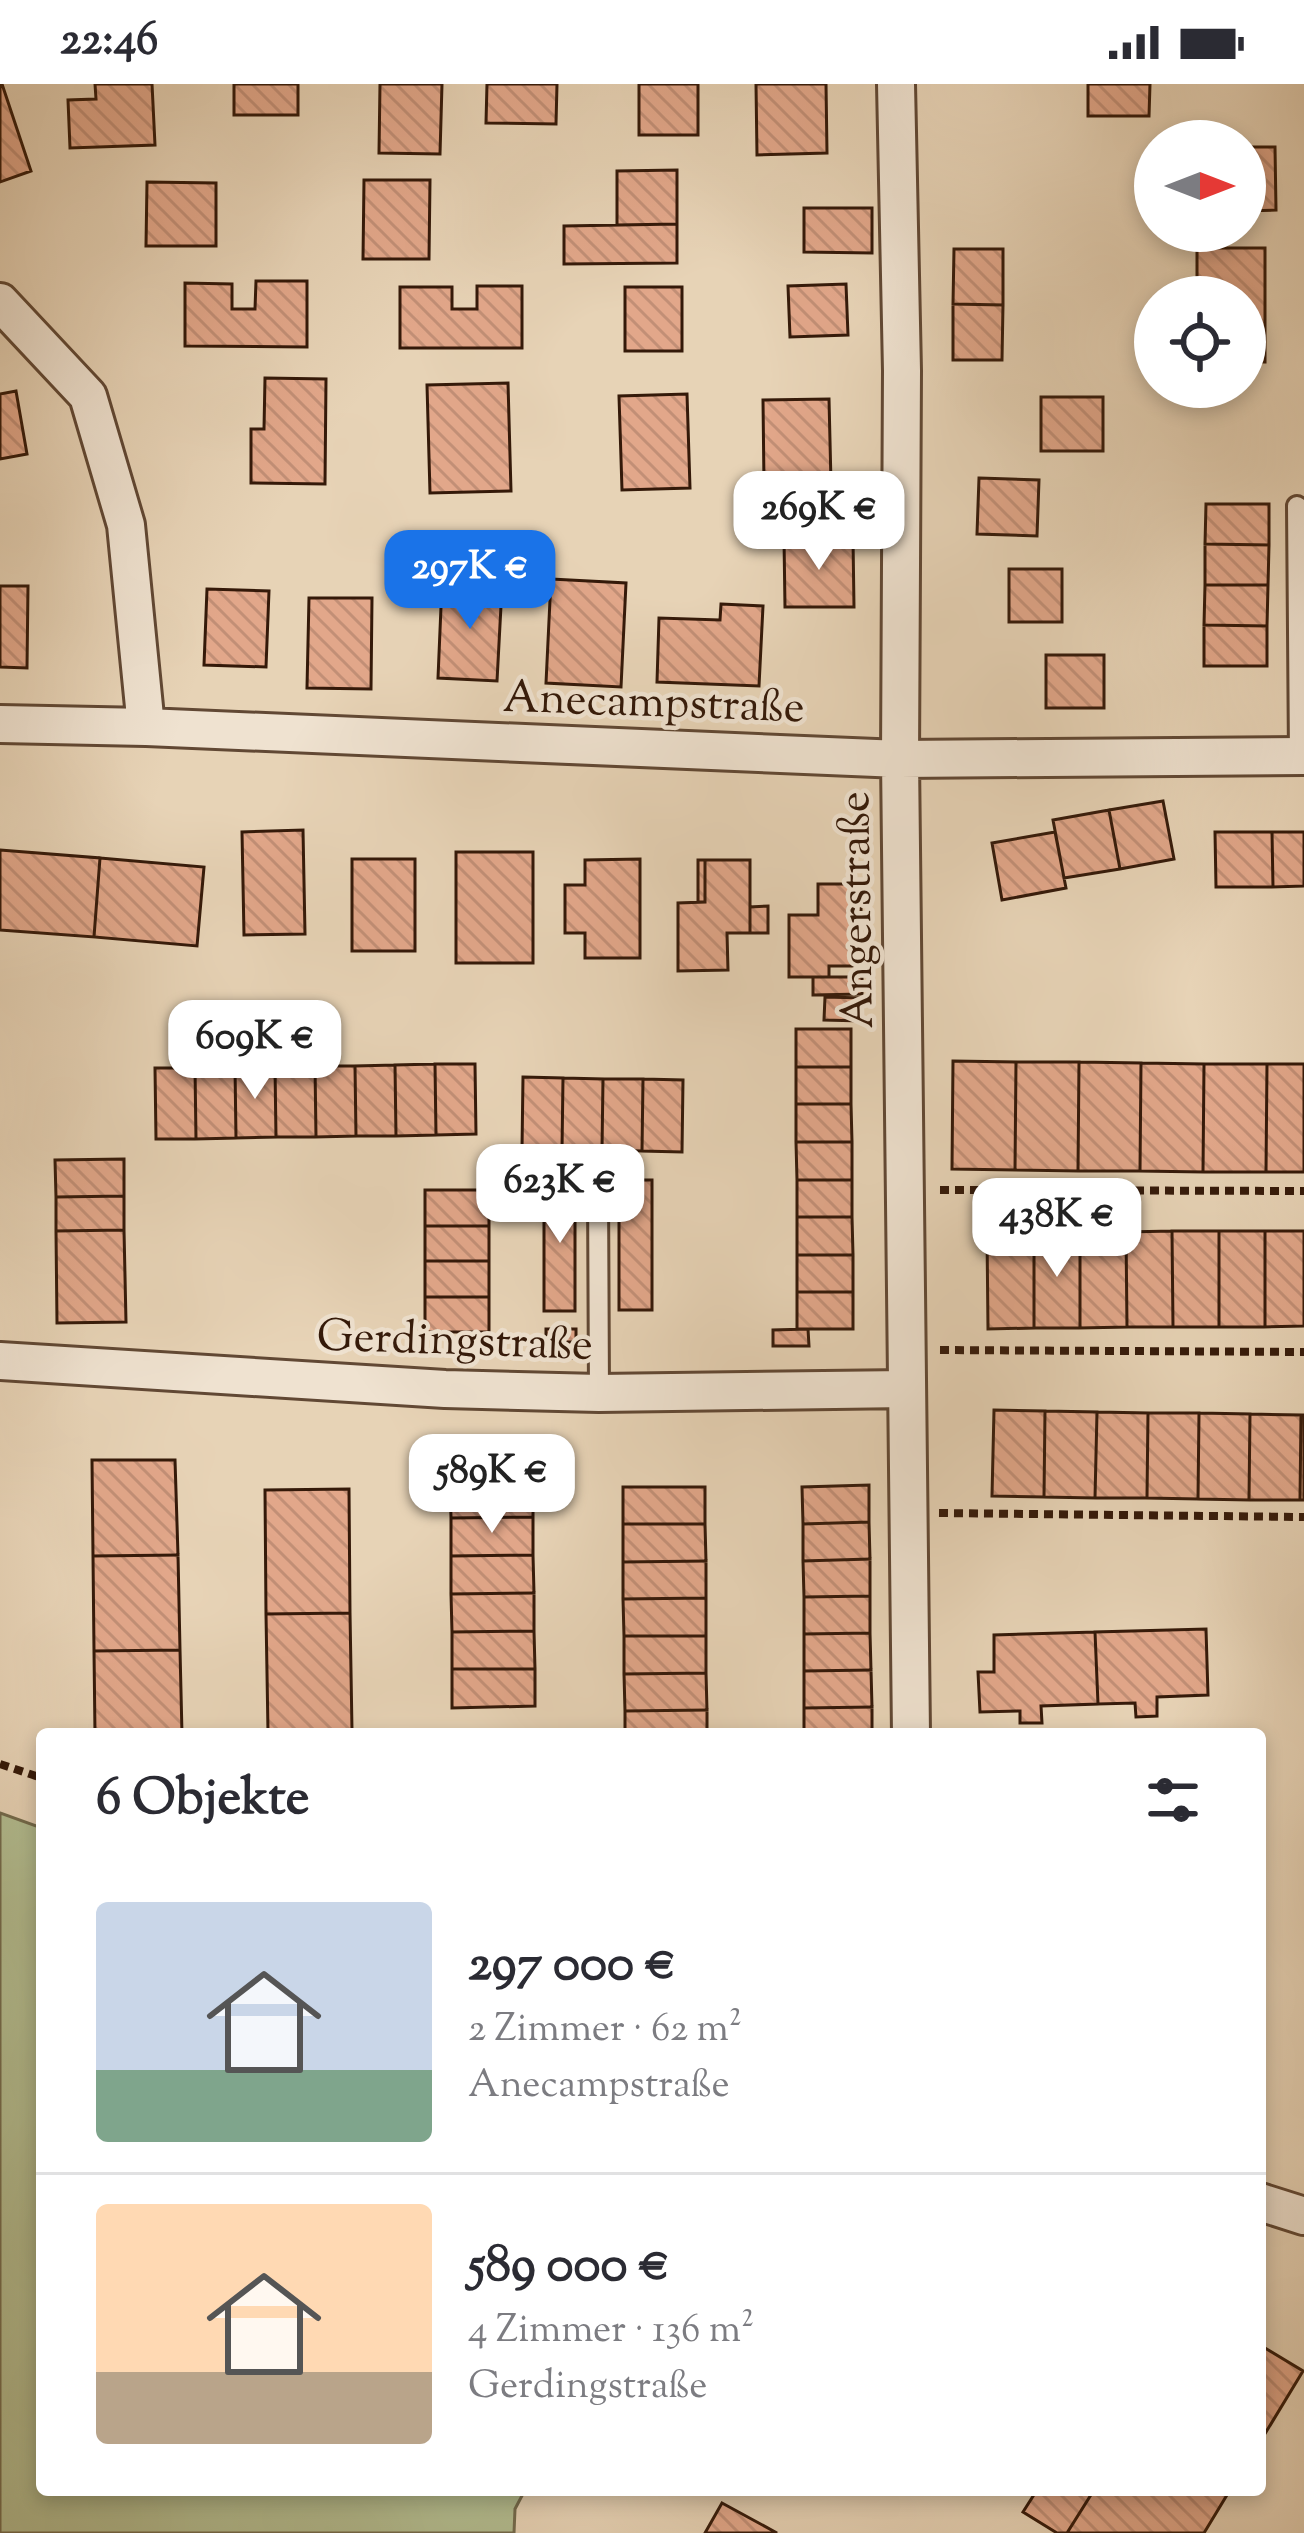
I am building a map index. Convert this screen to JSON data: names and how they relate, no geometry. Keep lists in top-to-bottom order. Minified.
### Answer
{"streets":{"street":["Anecampstraße","Angerstraße","Gerdingstraße"]},"crossings":[["Anecampstraße","Angerstraße"],["Angerstraße","Gerdingstraße"]],"north":"right","page":{"status":"22:46","price":["269K €","297K €","609K €","623K €","438K €","589K €"],"heading":"6 Objekte","list":[{"name":"297 000 €","note":"2 Zimmer · 62 m² · Anecampstraße"},{"name":"589 000 €","note":"4 Zimmer · 136 m² · Gerdingstraße"}]}}
